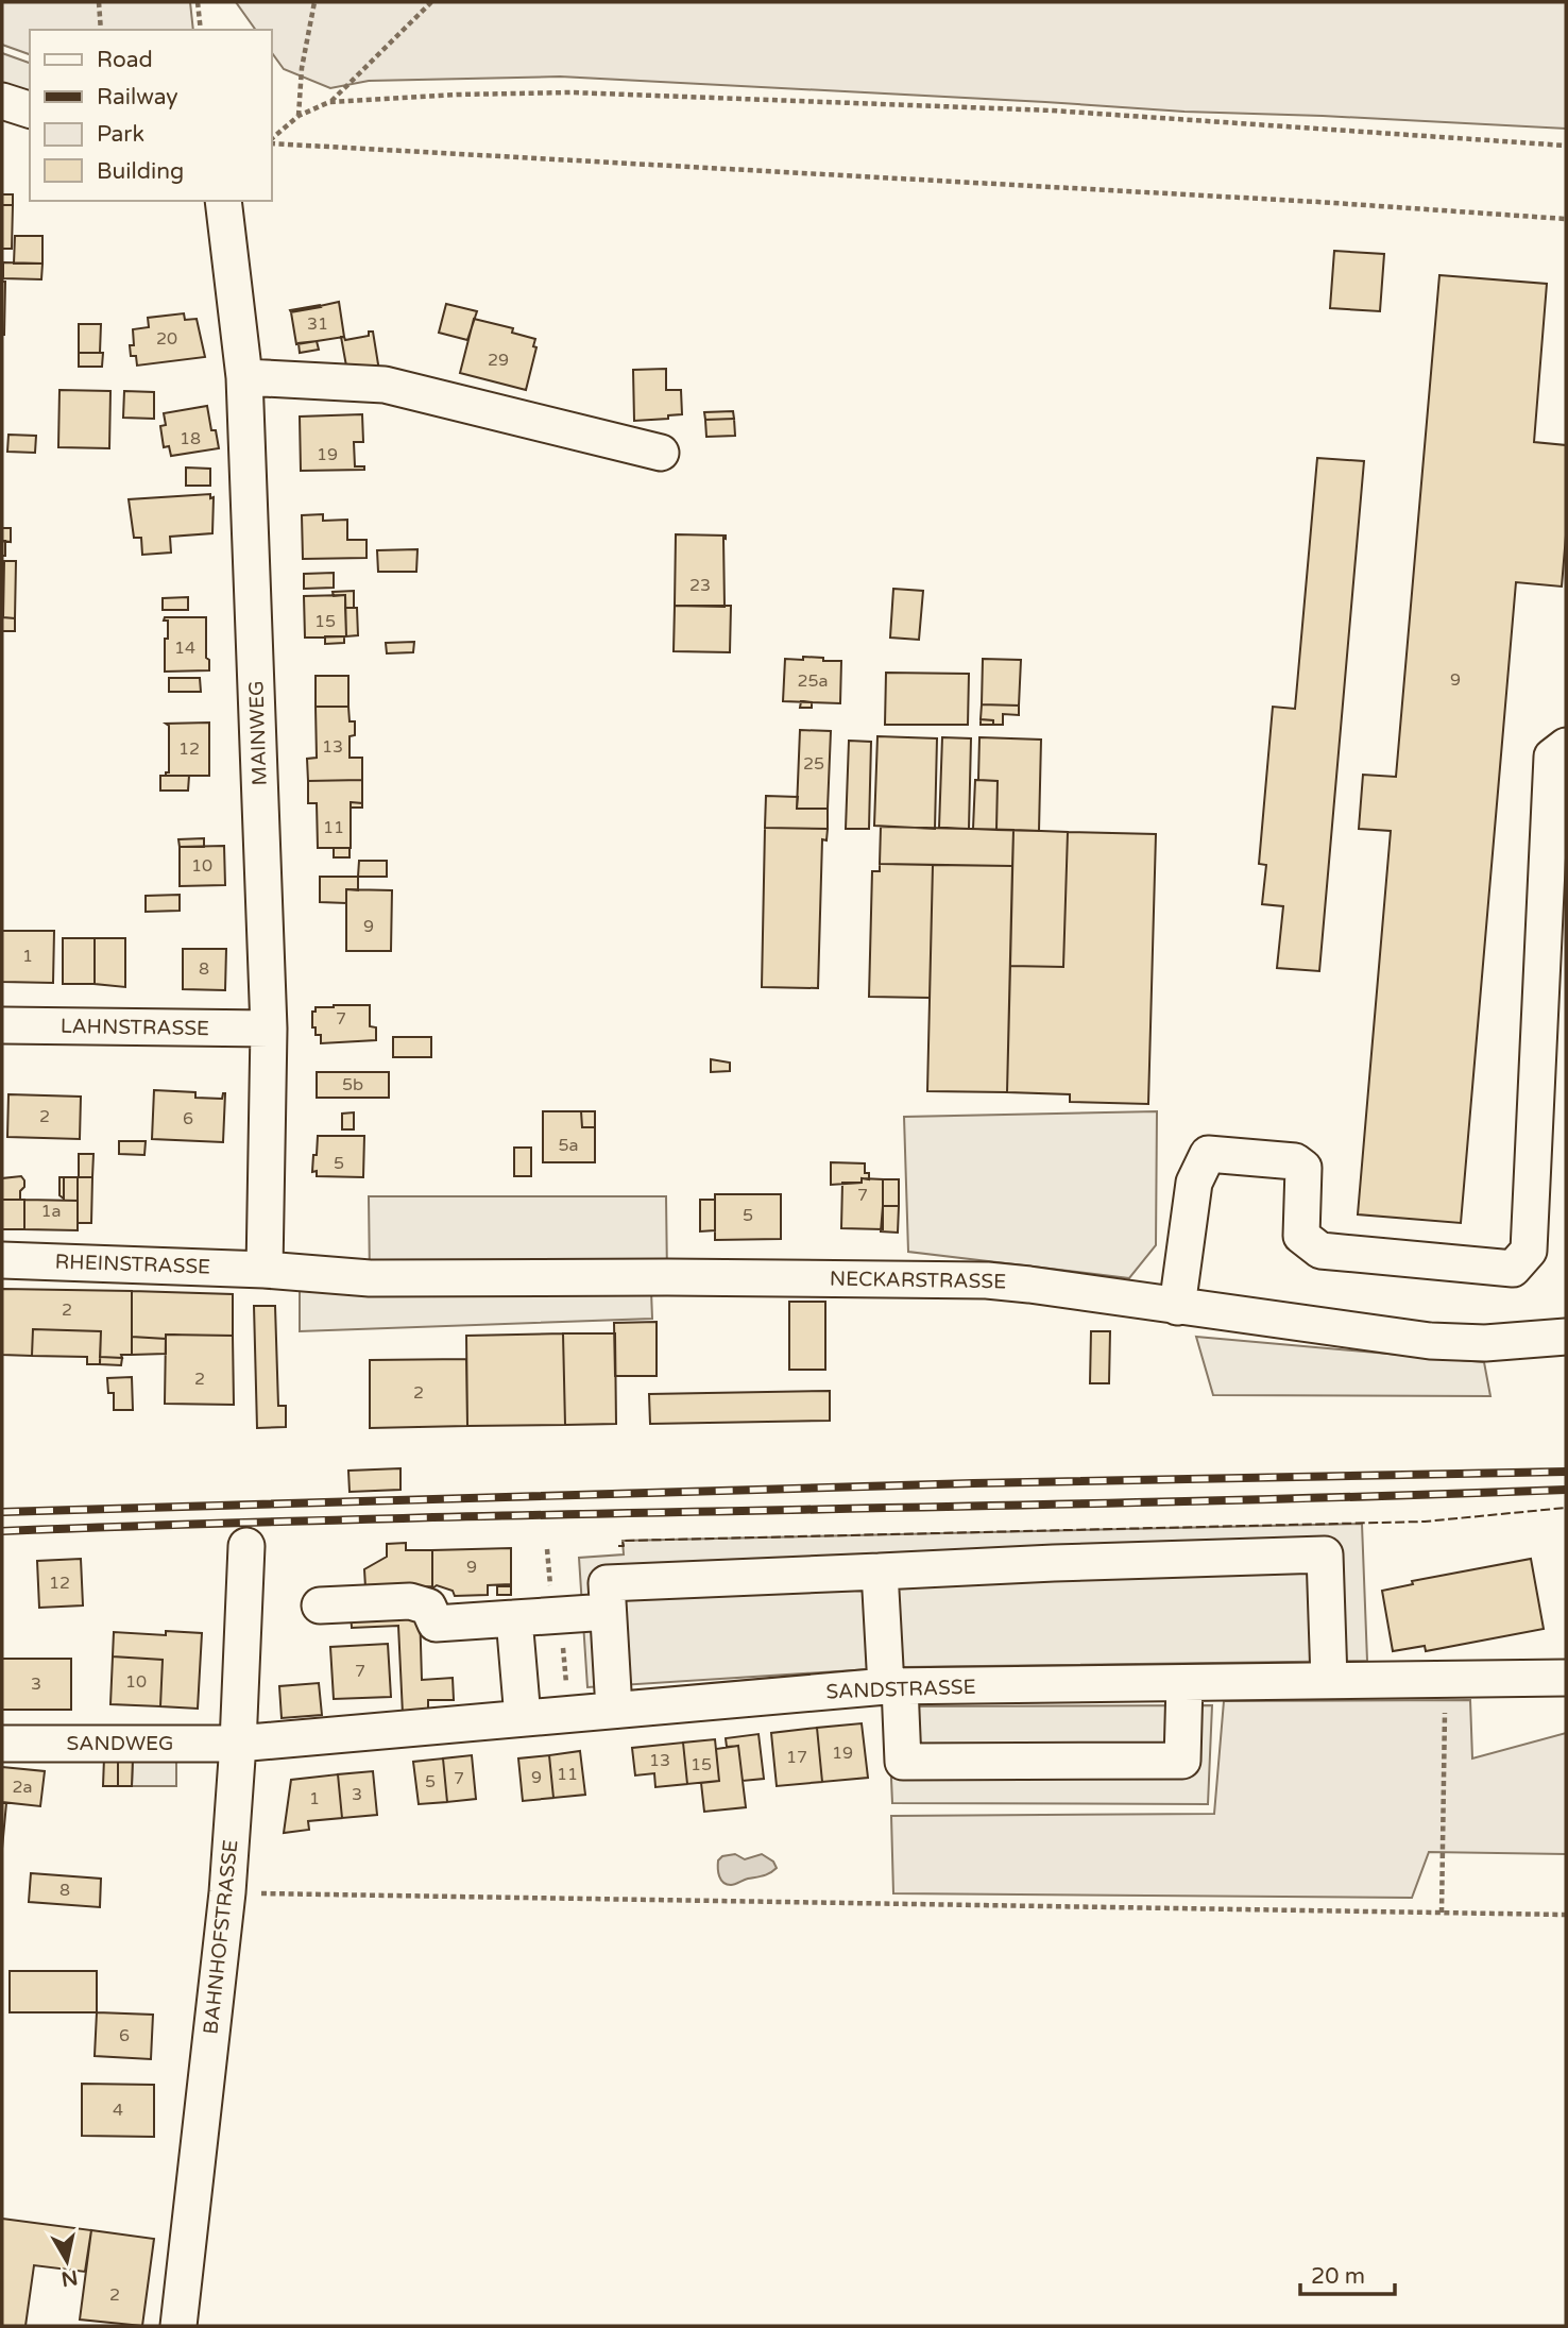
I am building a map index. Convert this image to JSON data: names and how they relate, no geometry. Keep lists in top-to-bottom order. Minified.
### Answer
{"streets":{"street":["MAINWEG","LAHNSTRASSE","RHEINSTRASSE","NECKARSTRASSE","SANDSTRASSE","SANDWEG","BAHNHOFSTRASSE"]},"crossings":[["MAINWEG","LAHNSTRASSE"],["MAINWEG","RHEINSTRASSE"],["MAINWEG","NECKARSTRASSE"],["RHEINSTRASSE","NECKARSTRASSE"],["SANDSTRASSE","SANDWEG"],["SANDSTRASSE","BAHNHOFSTRASSE"],["SANDWEG","BAHNHOFSTRASSE"]],"house_numbers":["31","20","29","18","19","23","15","14","9","25a","13","12","25","11","10","9","1","8","7","5b","2","6","5a","5","7","1a","5","2","2","2","9","12","7","10","3","19","17","13","15","11","9","7","5","2a","3","1","8","6","4","2"],"legend":["Road","Railway","Park","Building"],"scale_bar":"20 m","north":"bottom"}
